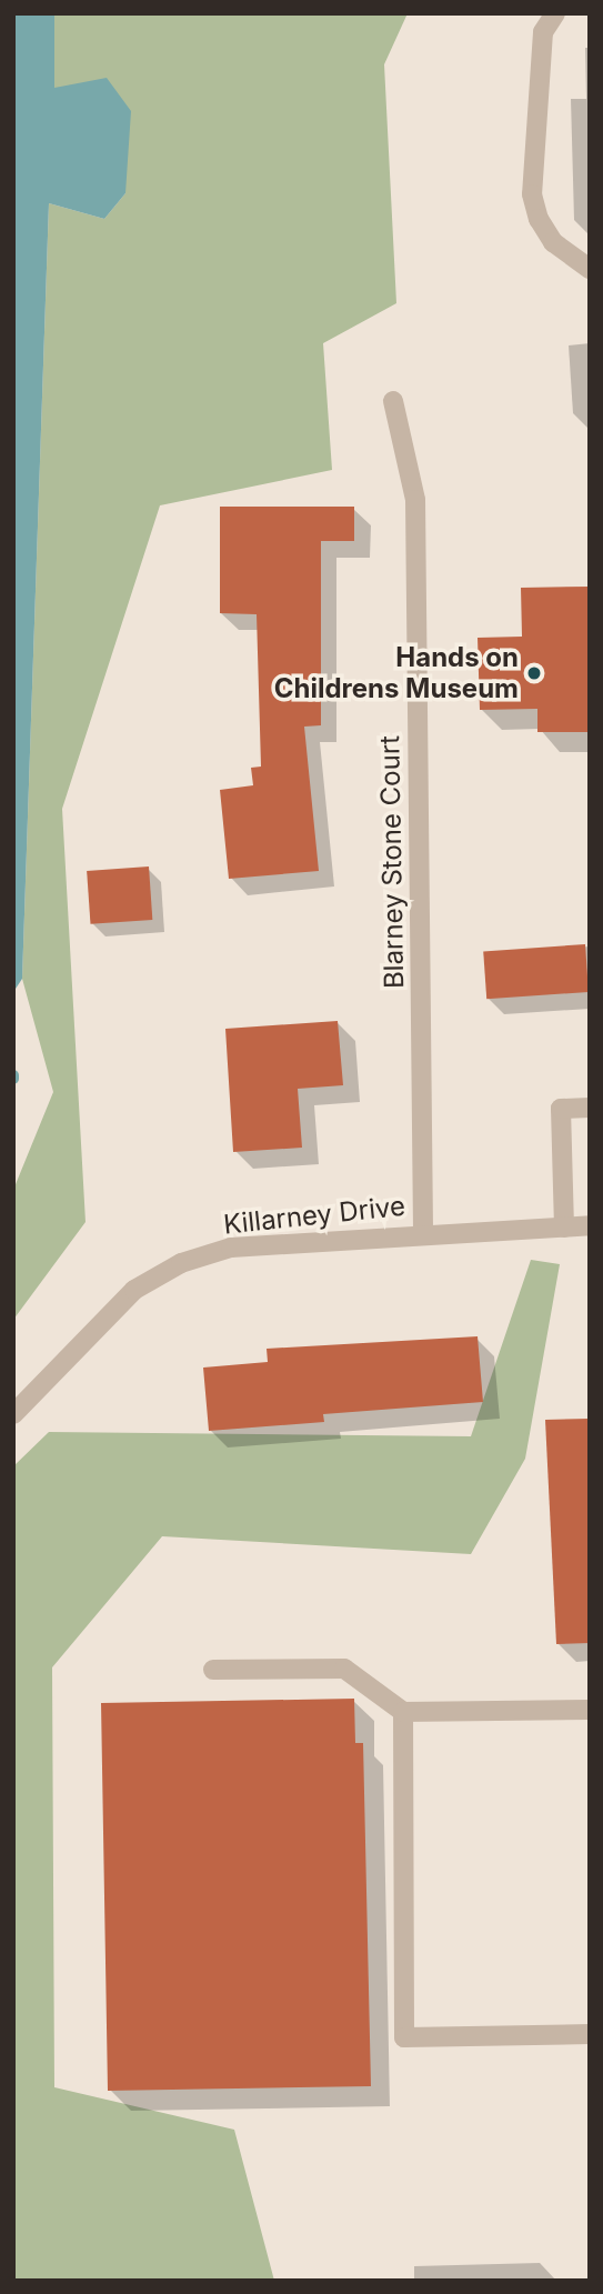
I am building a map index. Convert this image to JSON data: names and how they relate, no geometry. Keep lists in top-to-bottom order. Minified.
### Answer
{"streets":{"street":["Blarney Stone Court","Killarney Drive"]},"crossings":[["Blarney Stone Court","Killarney Drive"]],"places":["Hands on Childrens Museum"]}
